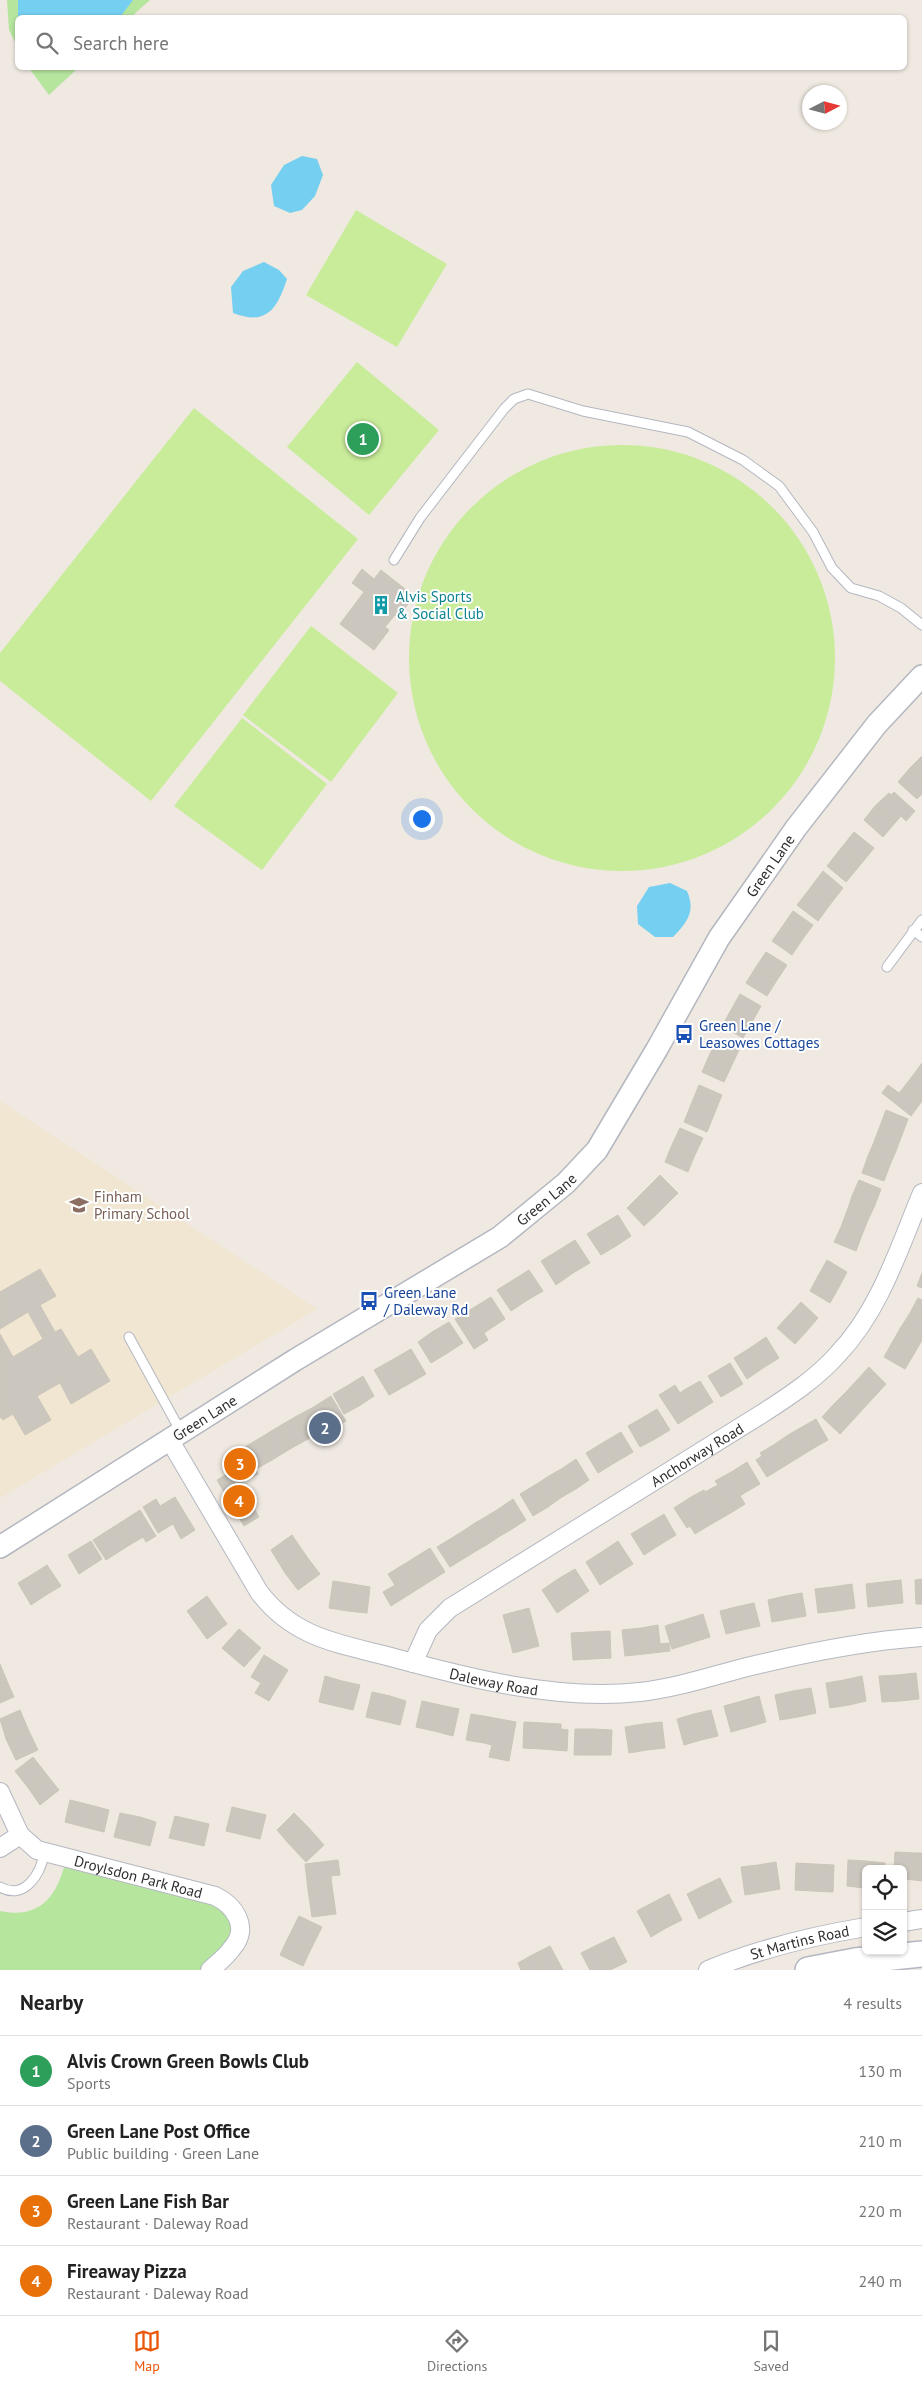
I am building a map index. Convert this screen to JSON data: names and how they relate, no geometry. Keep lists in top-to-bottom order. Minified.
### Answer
{"streets":{"main road":["St Martins Road"],"street":["Green Lane","Anchorway Road","Daleway Road","Droylsdon Park Road"]},"crossings":[["Green Lane","Daleway Road"],["Anchorway Road","Daleway Road"]],"places":{"building":["Alvis Sports & Social Club"],"bus stop":["Green Lane / Leasowes Cottages","Green Lane / Daleway Rd"],"school or university":["Finham Primary School"]},"north":"right","page":{"search":"Search here","pins":["1","2","3","4"],"heading":["Nearby","4 results"],"list":[{"mark":"1","name":"Alvis Crown Green Bowls Club","note":"Sports","value":"130 m"},{"mark":"2","name":"Green Lane Post Office","note":"Public building · Green Lane","value":"210 m"},{"mark":"3","name":"Green Lane Fish Bar","note":"Restaurant · Daleway Road","value":"220 m"},{"mark":"4","name":"Fireaway Pizza","note":"Restaurant · Daleway Road","value":"240 m"}],"nav":["Map","Directions","Saved"]}}
